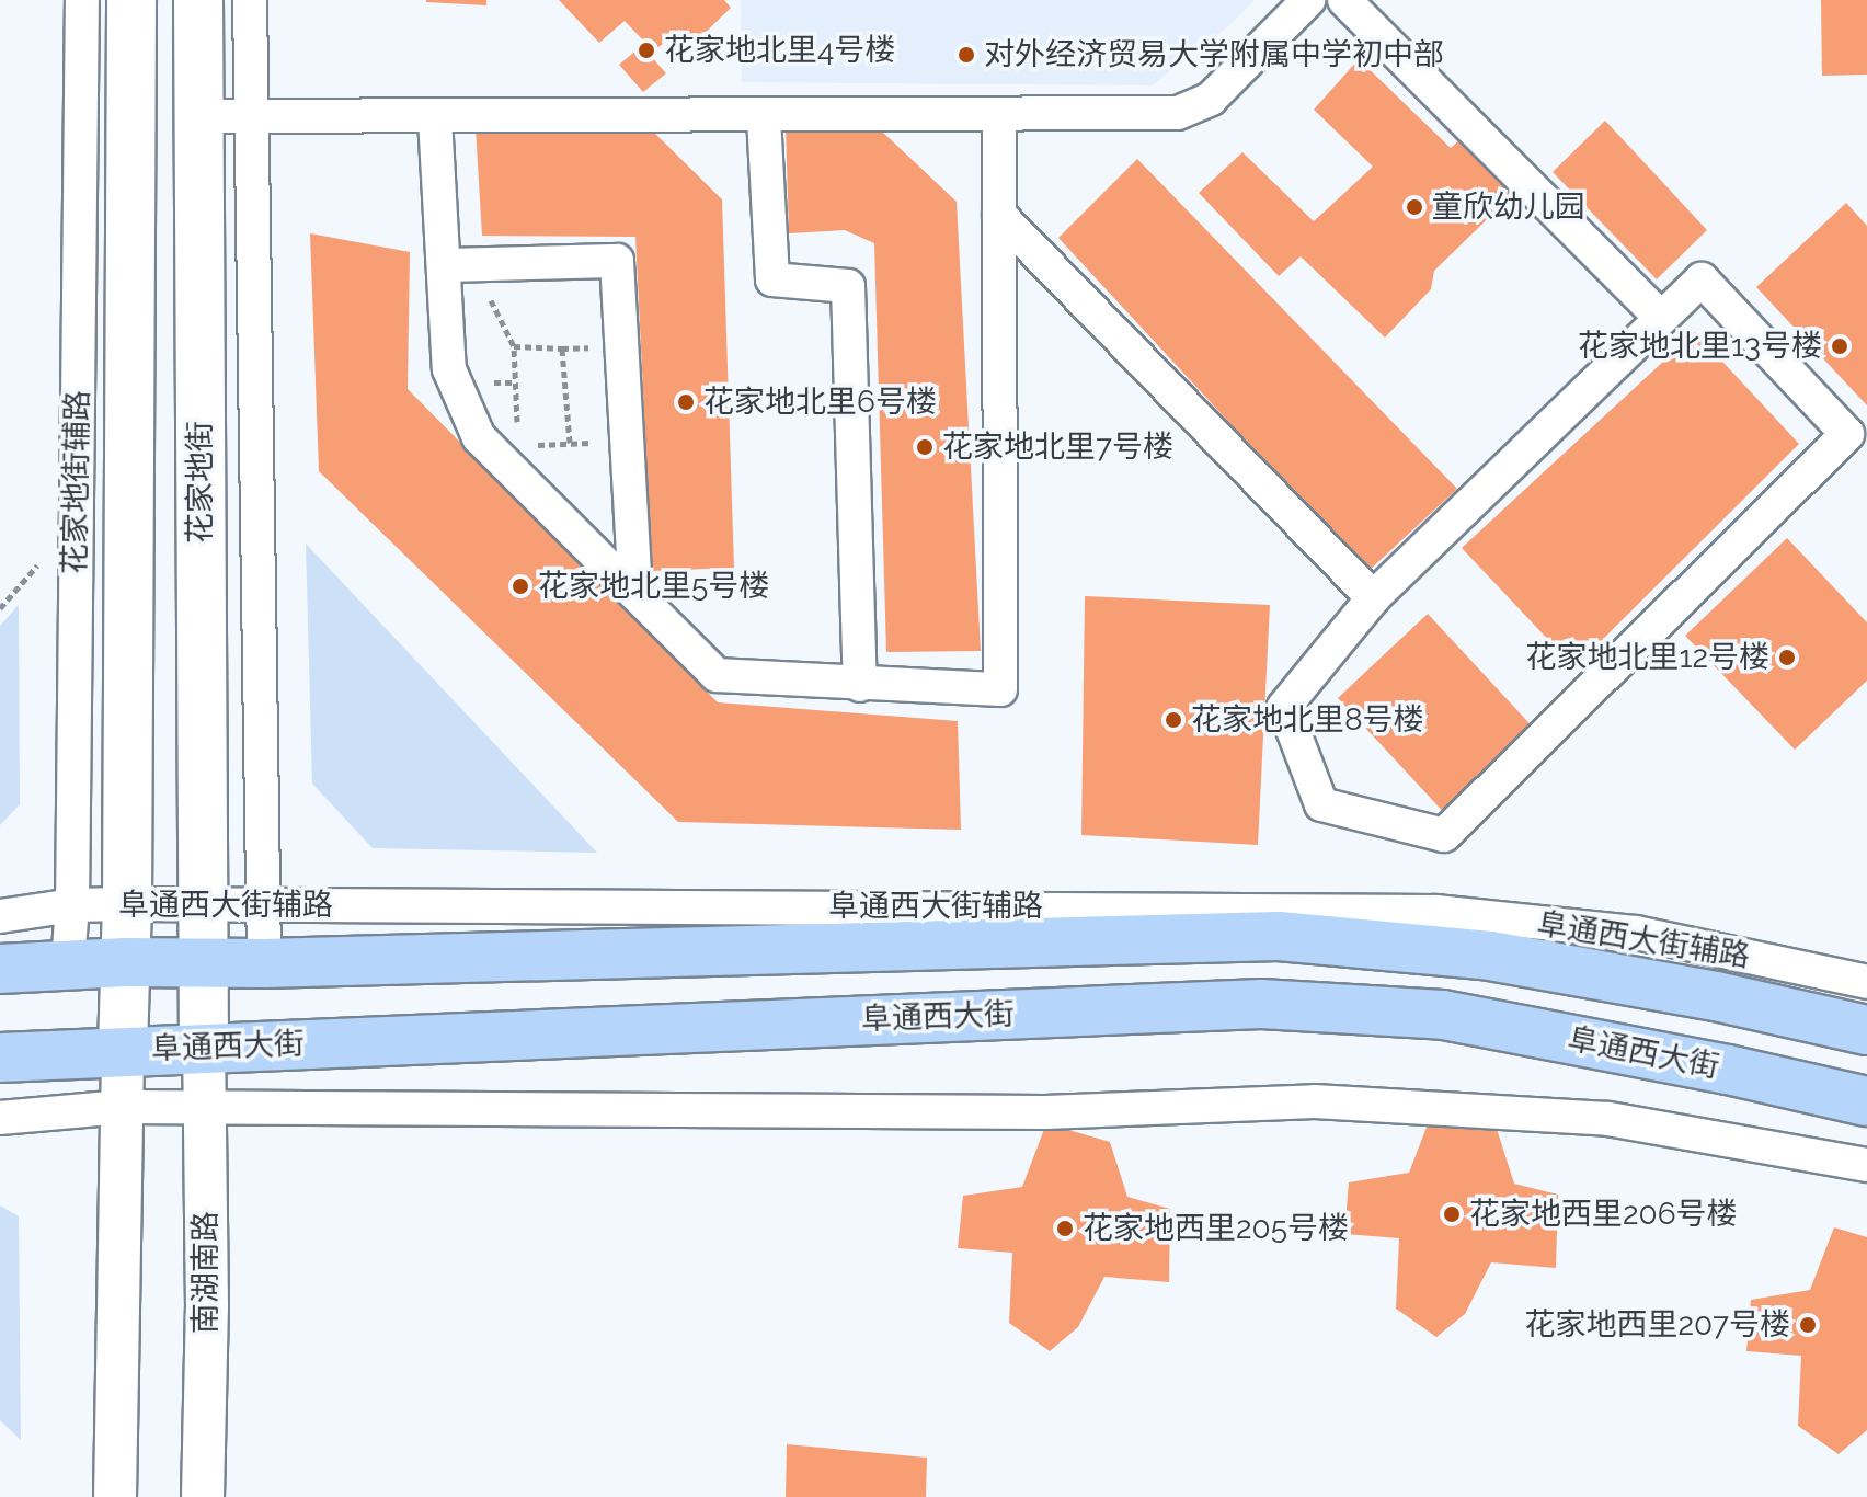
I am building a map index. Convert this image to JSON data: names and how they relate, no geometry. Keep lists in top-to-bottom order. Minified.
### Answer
{"streets":{"main road":["花家地街","阜通西大街"],"street":["花家地街辅路","阜通西大街辅路","南湖南路"]},"crossings":[["花家地街辅路","阜通西大街辅路"],["花家地街","阜通西大街辅路"],["花家地街","阜通西大街"],["花家地街","南湖南路"],["阜通西大街","南湖南路"]],"places":["花家地北里4号楼","对外经济贸易大学附属中学初中部","童欣幼儿园","花家地北里13号楼","花家地北里6号楼","花家地北里7号楼","花家地北里5号楼","花家地北里12号楼","花家地北里8号楼","花家地西里206号楼","花家地西里205号楼","花家地西里207号楼"]}
